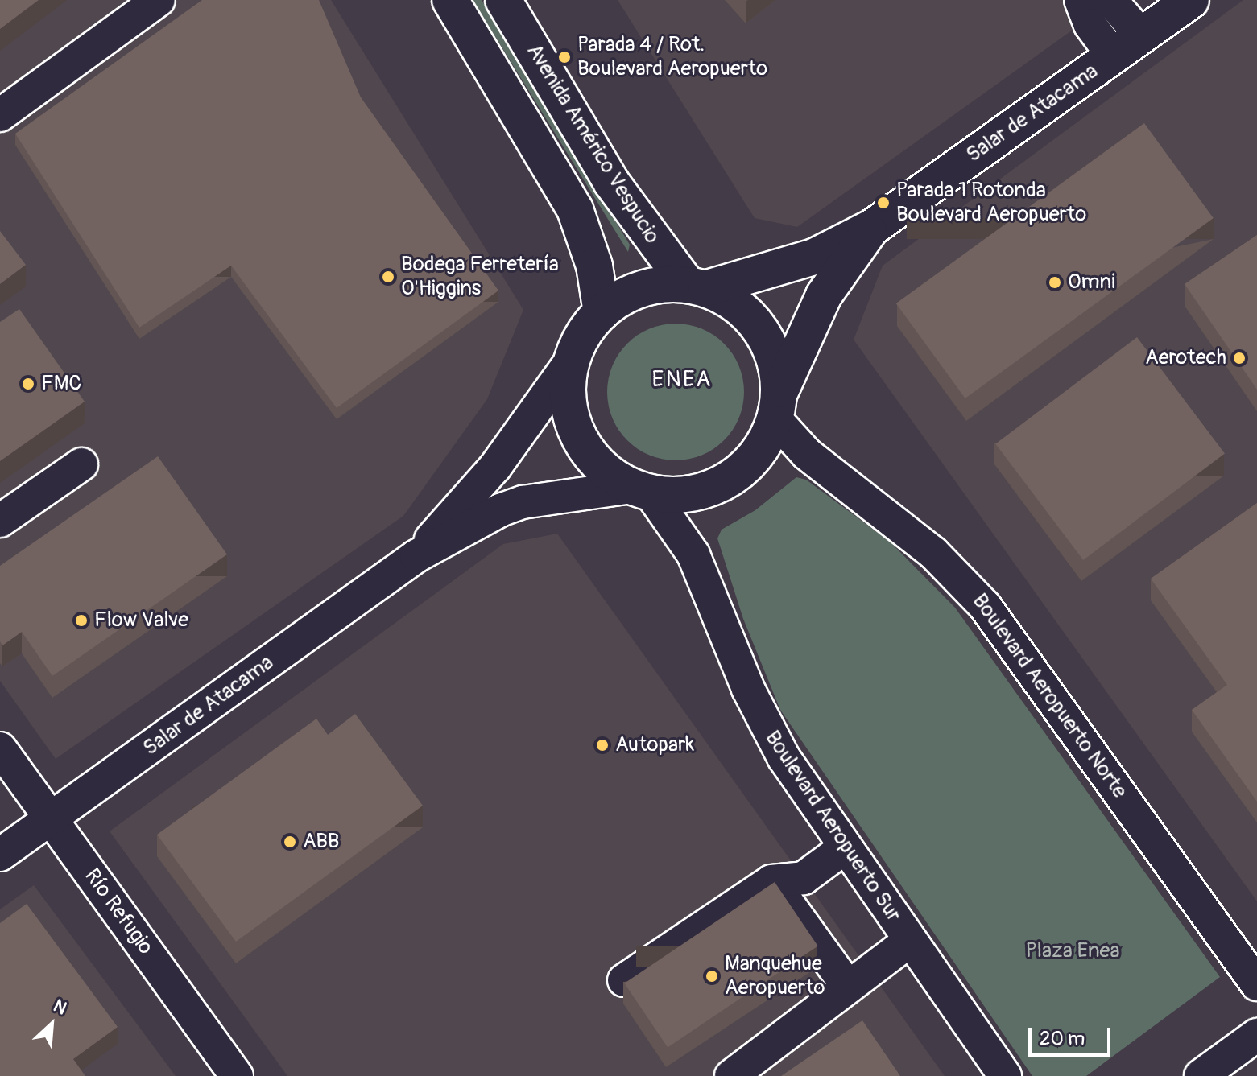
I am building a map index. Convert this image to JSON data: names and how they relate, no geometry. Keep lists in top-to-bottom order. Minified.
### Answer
{"streets":{"main road":["Salar de Atacama","Avenida Américo Vespucio"],"street":["Boulevard Aeropuerto Norte","Boulevard Aeropuerto Sur","Río Refugio"]},"crossings":[["Salar de Atacama","Avenida Américo Vespucio"],["Salar de Atacama","Boulevard Aeropuerto Norte"],["Salar de Atacama","Boulevard Aeropuerto Sur"],["Salar de Atacama","Río Refugio"],["Avenida Américo Vespucio","Boulevard Aeropuerto Norte"],["Avenida Américo Vespucio","Boulevard Aeropuerto Sur"],["Boulevard Aeropuerto Norte","Boulevard Aeropuerto Sur"]],"districts":["ENEA"],"parks":["Plaza Enea"],"places":["Parada 4 / Rot. Boulevard Aeropuerto","Parada 1 Rotonda Boulevard Aeropuerto","Bodega Ferretería O'Higgins","Omni","Aerotech","FMC","Flow Valve","Autopark","ABB","Manquehue Aeropuerto"],"scale_bar":"20 m","north":"top right"}
